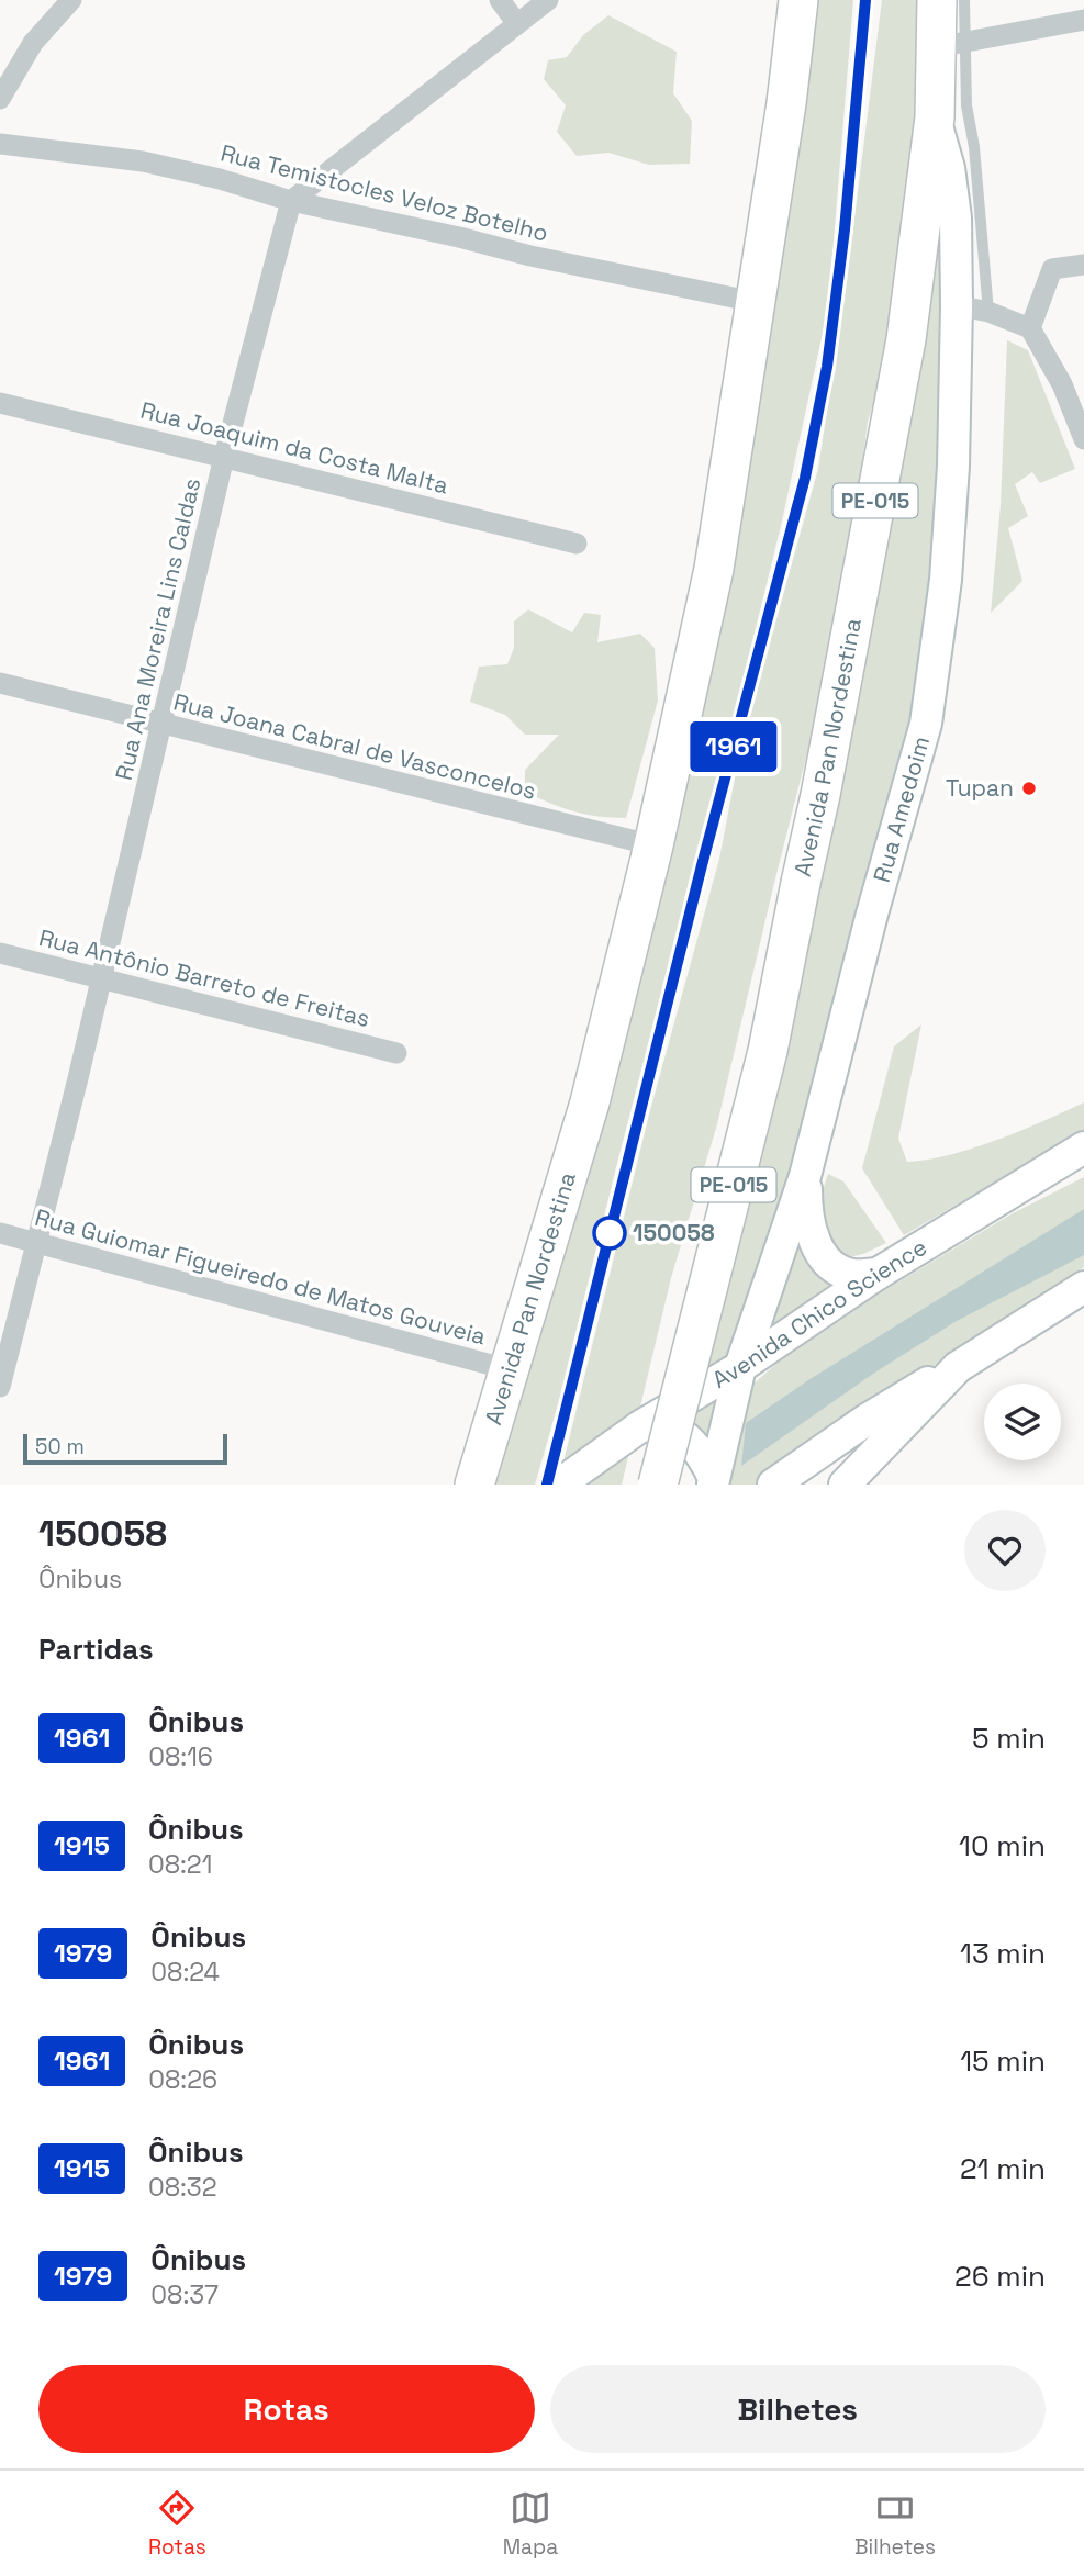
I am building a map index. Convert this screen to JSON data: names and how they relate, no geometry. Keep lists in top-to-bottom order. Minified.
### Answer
{"streets":{"highway":["PE-015","Avenida Pan Nordestina"],"main road":["Rua Amedoim","Avenida Chico Science"],"street":["Rua Temistocles Veloz Botelho","Rua Joaquim da Costa Malta","Rua Ana Moreira Lins Caldas","Rua Joana Cabral de Vasconcelos","Rua Antônio Barreto de Freitas","Rua Guiomar Figueiredo de Matos Gouveia"]},"crossings":[["Rua Temistocles Veloz Botelho","Rua Ana Moreira Lins Caldas"],["Rua Temistocles Veloz Botelho","Avenida Pan Nordestina"],["Rua Joaquim da Costa Malta","Rua Ana Moreira Lins Caldas"],["Rua Ana Moreira Lins Caldas","Rua Joana Cabral de Vasconcelos"],["Rua Ana Moreira Lins Caldas","Rua Antônio Barreto de Freitas"],["Rua Ana Moreira Lins Caldas","Rua Guiomar Figueiredo de Matos Gouveia"],["Rua Joana Cabral de Vasconcelos","Avenida Pan Nordestina"],["Avenida Pan Nordestina","Rua Amedoim"],["Avenida Pan Nordestina","Rua Guiomar Figueiredo de Matos Gouveia"],["Rua Amedoim","Avenida Chico Science"]],"places":["Tupan","150058"],"lines":["bus line 1961"],"scale_bar":"50 m","page":{"on_map":"1961","scale":"50 m","heading":[["150058","Ônibus"],"Partidas"],"list":[{"mark":"1961","name":"Ônibus","note":"08:16","value":"5 min"},{"mark":"1915","name":"Ônibus","note":"08:21","value":"10 min"},{"mark":"1979","name":"Ônibus","note":"08:24","value":"13 min"},{"mark":"1961","name":"Ônibus","note":"08:26","value":"15 min"},{"mark":"1915","name":"Ônibus","note":"08:32","value":"21 min"},{"mark":"1979","name":"Ônibus","note":"08:37","value":"26 min"}],"buttons":["Rotas","Bilhetes"],"tabs":["Rotas","Mapa","Bilhetes"]}}
